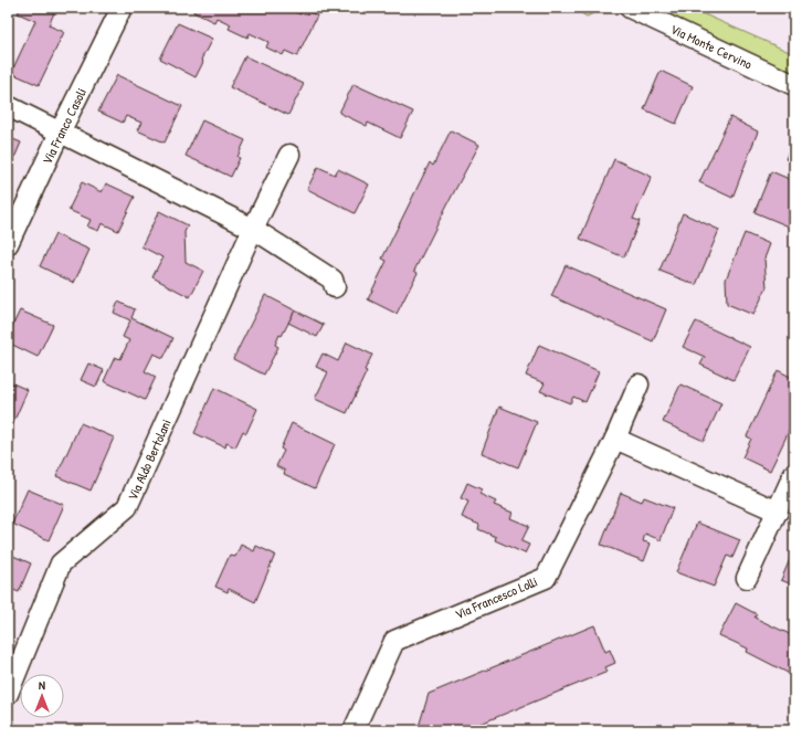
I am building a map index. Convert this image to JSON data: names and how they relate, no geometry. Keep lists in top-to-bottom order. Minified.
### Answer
{"streets":{"street":["Via Monte Cervino","Via Franco Casoli","Via Aldo Bertolani","Via Francesco Lolli"]},"north":"top"}
